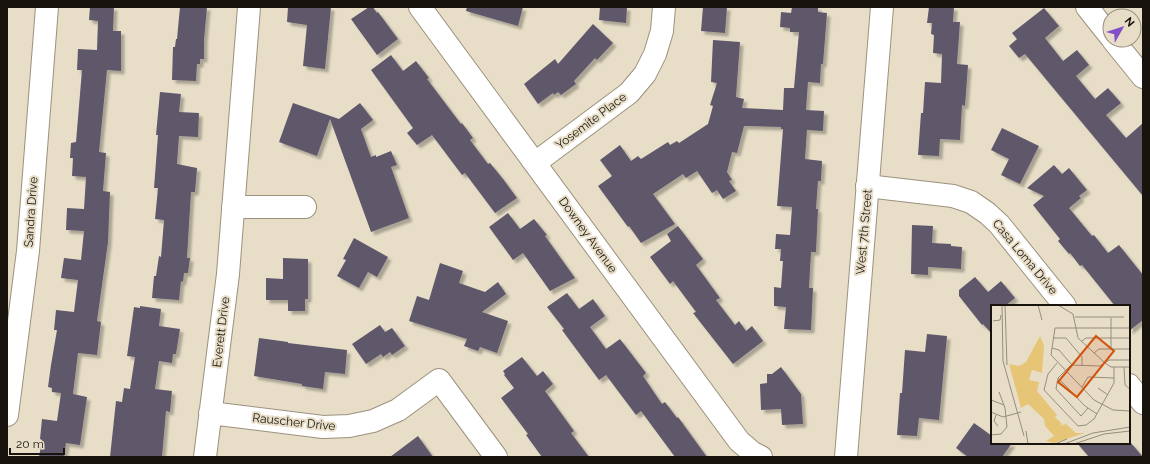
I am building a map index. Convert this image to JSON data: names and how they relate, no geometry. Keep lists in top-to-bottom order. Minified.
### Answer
{"streets":{"street":["Yosemite Place","Sandra Drive","West 7th Street","Downey Avenue","Casa Loma Drive","Everett Drive","Rauscher Drive"]},"crossings":[["Yosemite Place","Downey Avenue"],["West 7th Street","Casa Loma Drive"],["Everett Drive","Rauscher Drive"]],"scale_bar":"20 m","north":"top right"}
